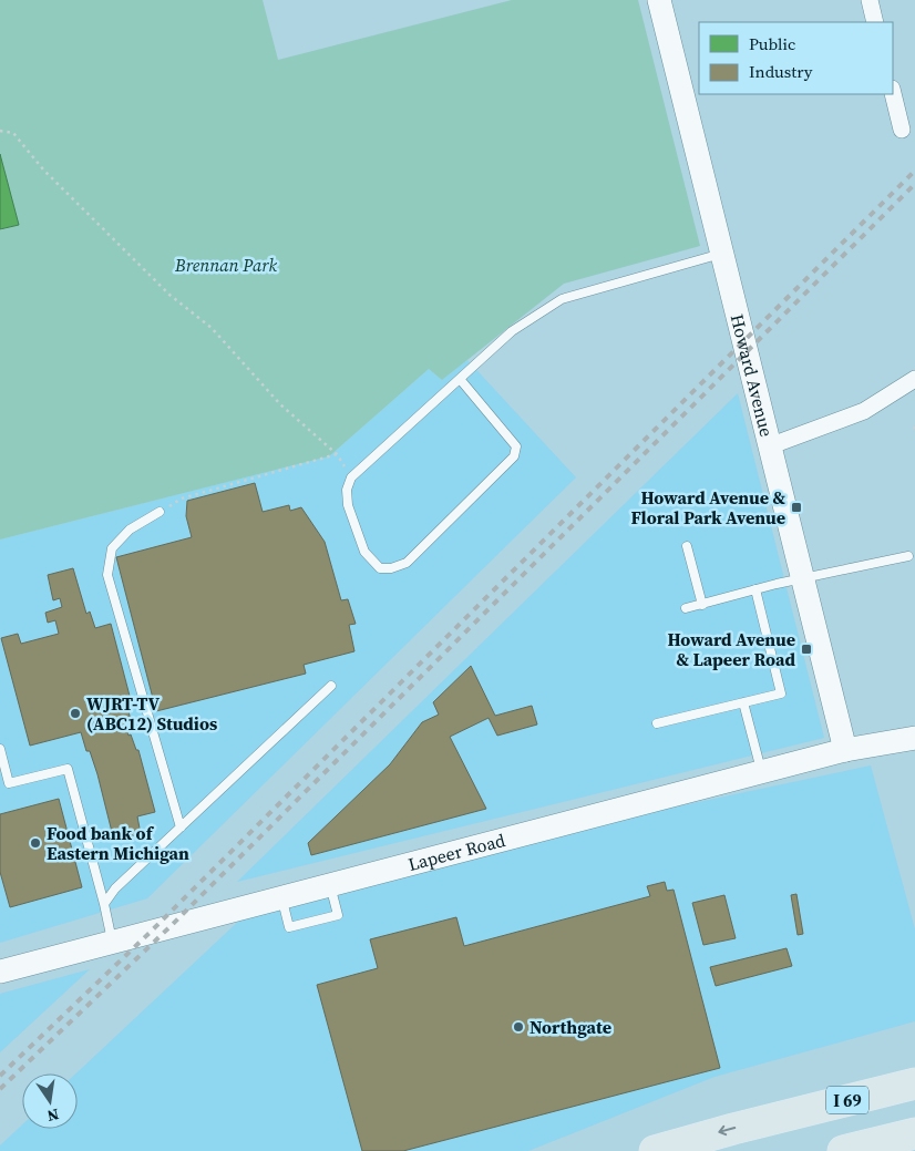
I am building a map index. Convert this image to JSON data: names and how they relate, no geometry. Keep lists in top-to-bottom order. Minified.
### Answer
{"streets":{"highway":["I 69"],"main road":["Howard Avenue","Lapeer Road"]},"crossings":[["Howard Avenue","Lapeer Road"]],"parks":["Brennan Park"],"places":{"transit":["Howard Avenue & Floral Park Avenue","Howard Avenue & Lapeer Road"],"other":["WJRT-TV (ABC12) Studios","Food bank of Eastern Michigan","Northgate"]},"legend":["Public","Industry"],"north":"bottom"}
